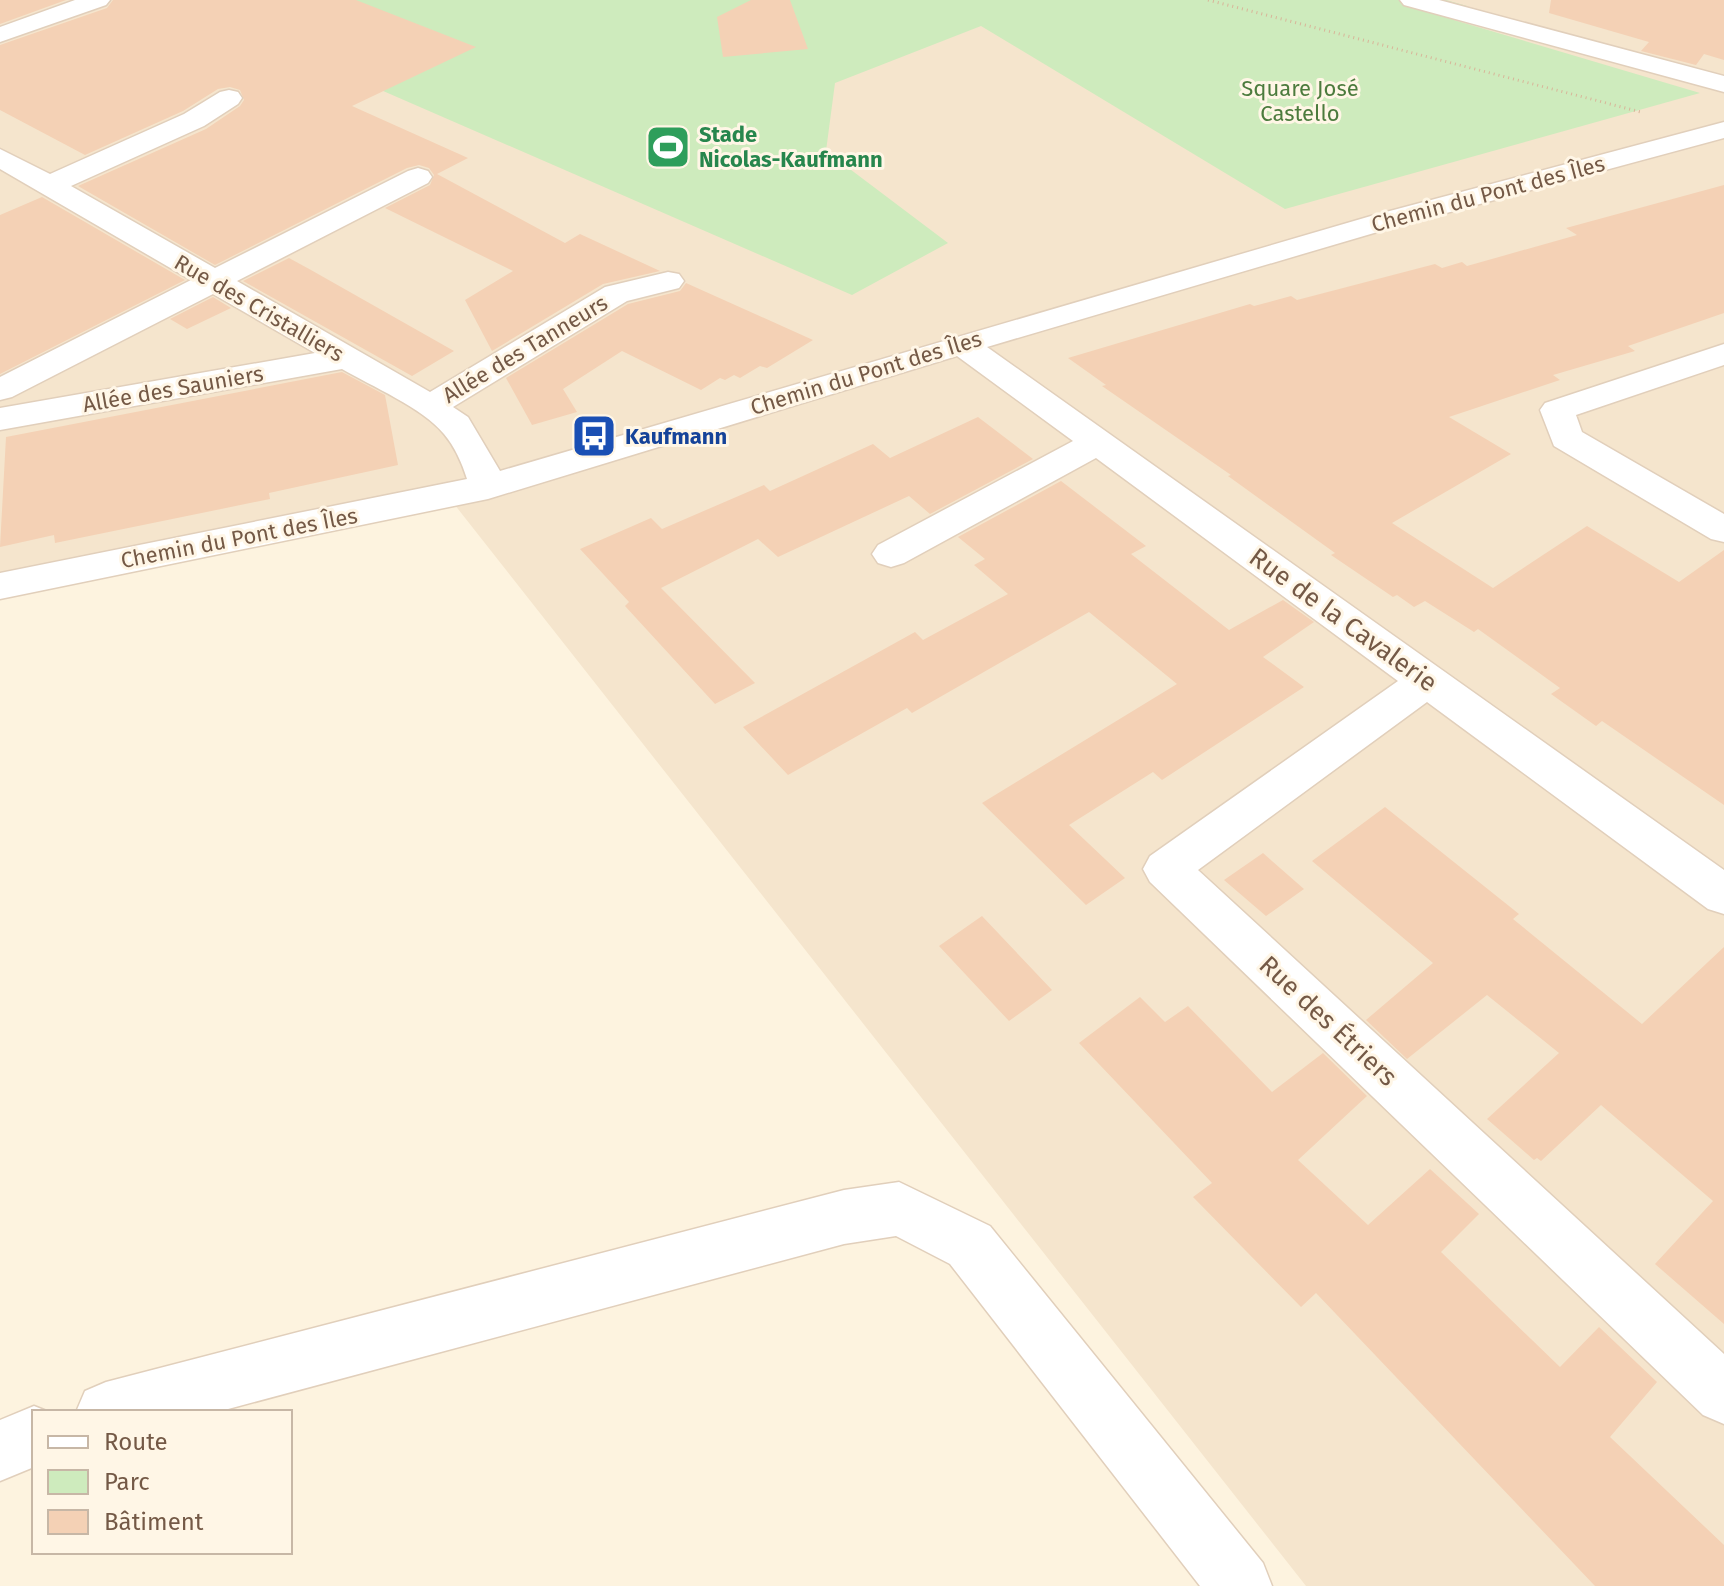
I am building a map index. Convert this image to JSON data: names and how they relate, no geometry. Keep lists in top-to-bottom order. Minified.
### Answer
{"streets":{"street":["Chemin du Pont des Îles","Rue des Cristalliers","Allée des Tanneurs","Allée des Sauniers","Rue de la Cavalerie","Rue des Étriers"]},"crossings":[["Chemin du Pont des Îles","Rue des Cristalliers"],["Chemin du Pont des Îles","Rue de la Cavalerie"],["Rue des Cristalliers","Allée des Tanneurs"],["Rue des Cristalliers","Allée des Sauniers"],["Rue de la Cavalerie","Rue des Étriers"]],"parks":["Square José Castello"],"places":{"sports":["Stade Nicolas-Kaufmann"],"bus stop":["Kaufmann"]},"legend":["Route","Parc","Bâtiment"]}
